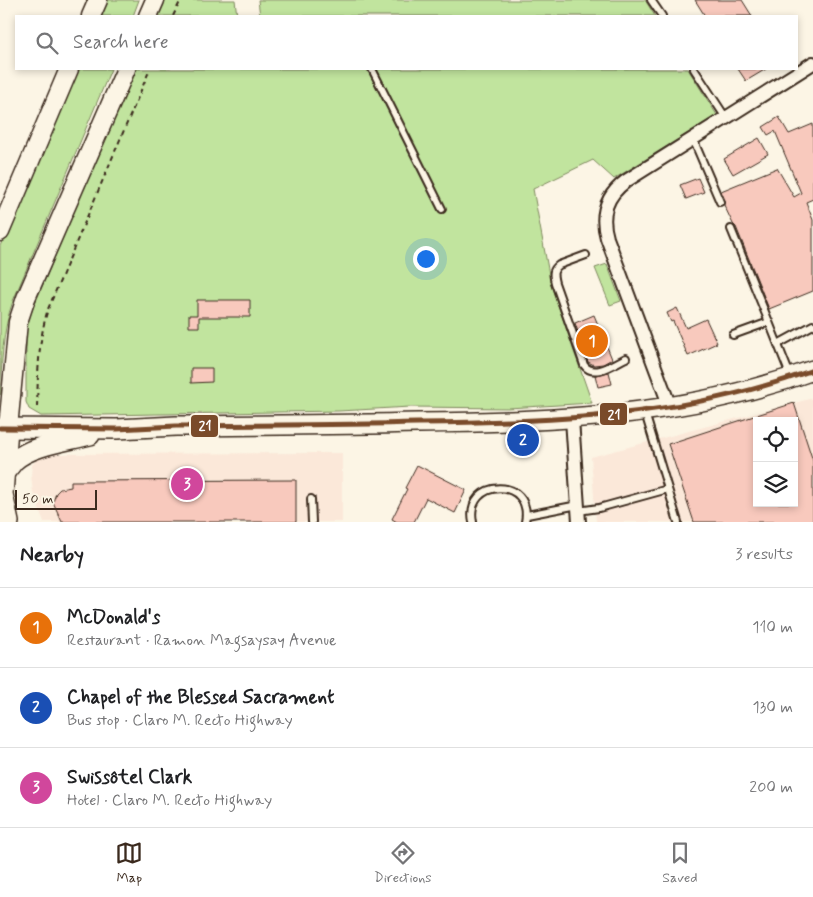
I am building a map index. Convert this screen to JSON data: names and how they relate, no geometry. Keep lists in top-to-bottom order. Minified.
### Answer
{"lines":["transit line 21"],"scale_bar":"50 m","page":{"search":"Search here","pins":["1","2","3"],"scale":"50 m","heading":["Nearby","3 results"],"list":[{"mark":"1","name":"McDonald's","note":"Restaurant · Ramon Magsaysay Avenue","value":"110 m"},{"mark":"2","name":"Chapel of the Blessed Sacrament","note":"Bus stop · Claro M. Recto Highway","value":"130 m"},{"mark":"3","name":"Swissôtel Clark","note":"Hotel · Claro M. Recto Highway","value":"200 m"}],"nav":["Map","Directions","Saved"]}}
